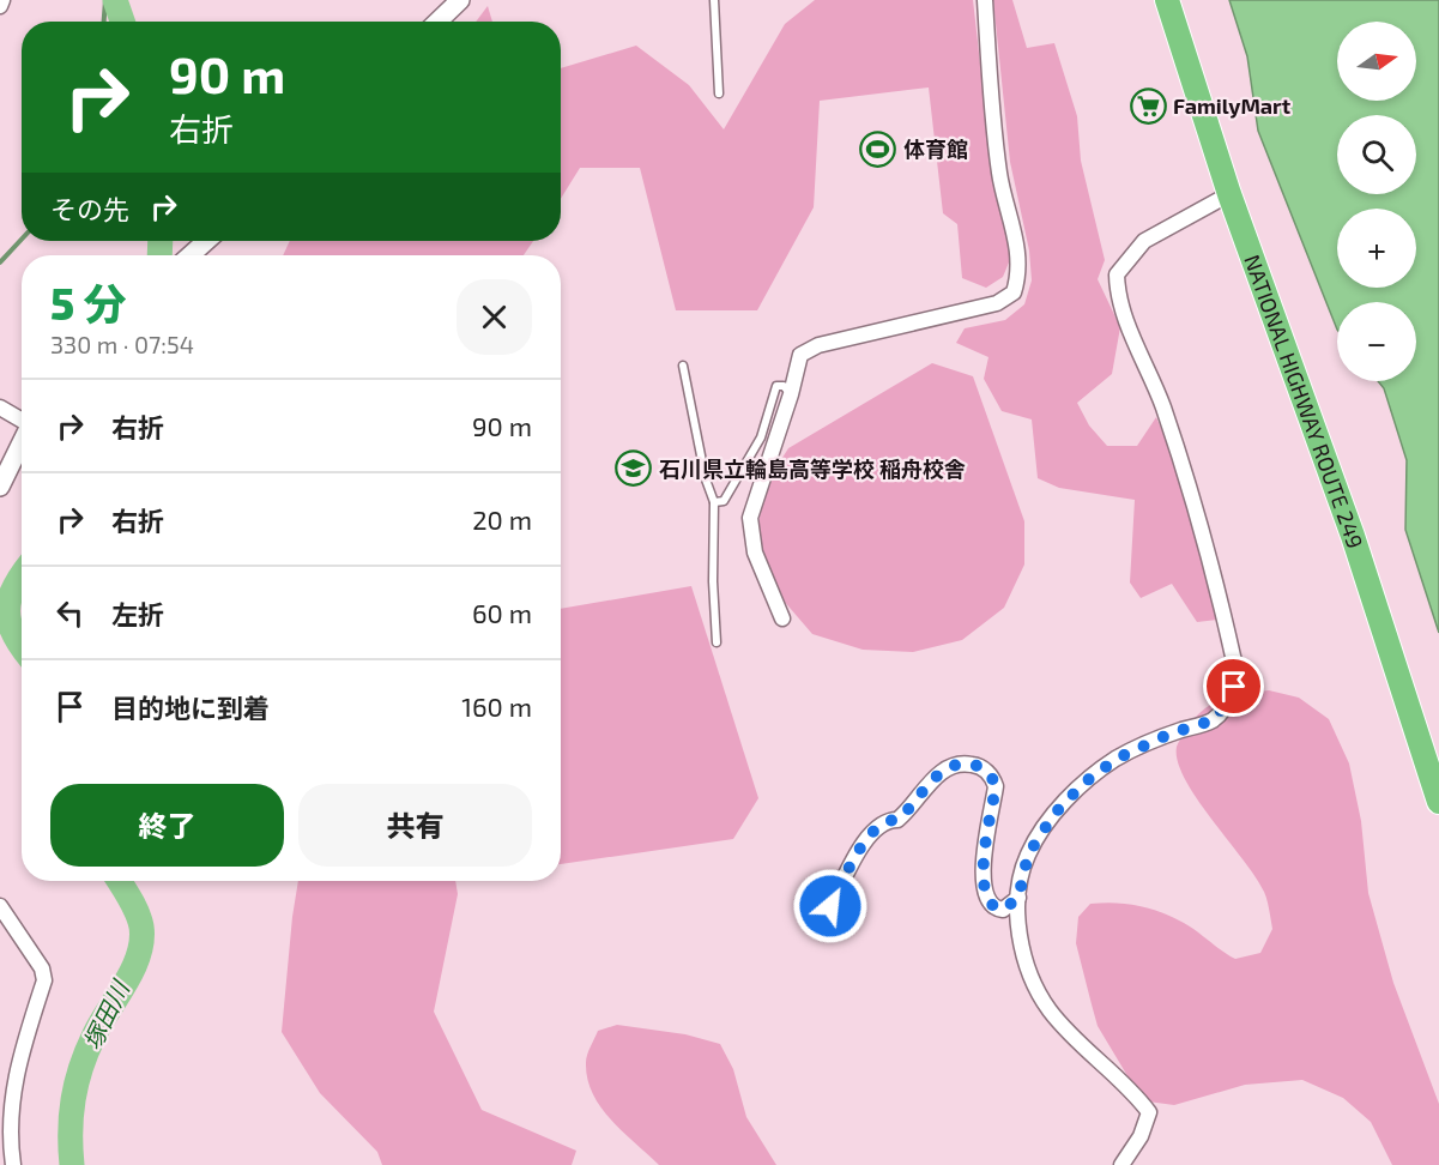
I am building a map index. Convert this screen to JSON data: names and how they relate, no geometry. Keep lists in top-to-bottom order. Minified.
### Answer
{"streets":{"highway":["NATIONAL HIGHWAY ROUTE 249"]},"water":["塚田川"],"places":{"supermarket":["FamilyMart"],"sports":["体育館"],"school or university":["石川県立輪島高等学校 稲舟校舎"]},"north":"right","page":{"map_buttons":["+","−"],"turn":["90 m","右折"],"then":"その先","heading":["5 分","330 m · 07:54"],"list":[{"name":"右折","value":"90 m"},{"name":"右折","value":"20 m"},{"name":"左折","value":"60 m"},{"name":"目的地に到着","value":"160 m"}],"buttons":["終了","共有"]}}
